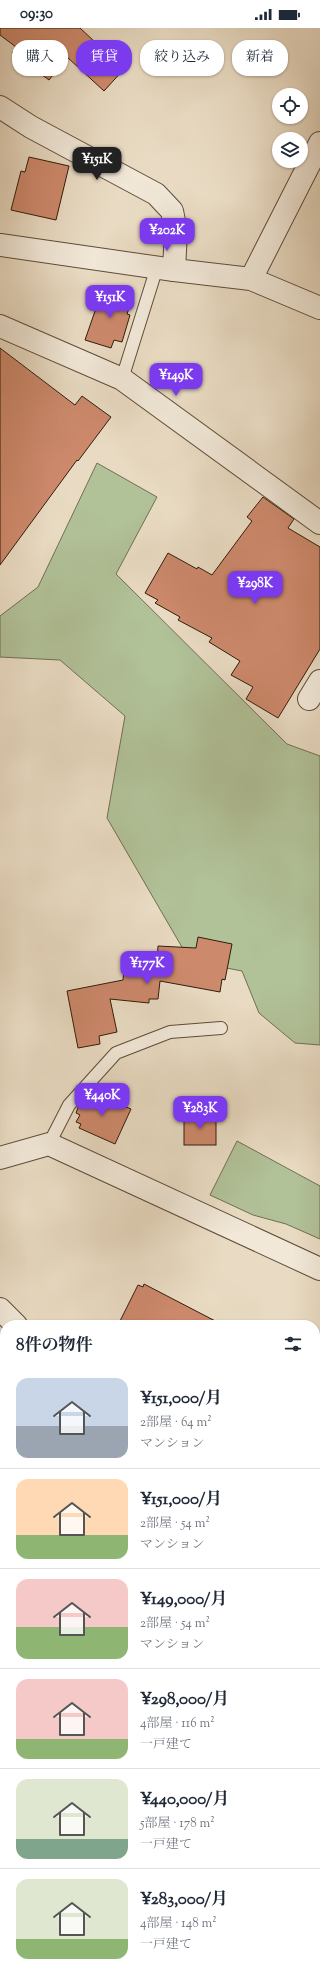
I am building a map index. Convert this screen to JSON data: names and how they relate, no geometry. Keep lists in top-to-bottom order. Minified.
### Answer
{"page":{"status":"09:30","chip":["購入","賃貸","絞り込み","新着"],"price":["¥151K","¥202K","¥151K","¥149K","¥298K","¥177K","¥440K","¥283K"],"heading":"8件の物件","list":[{"name":"¥151,000/月","note":"2部屋 · 64 m² · マンション"},{"name":"¥151,000/月","note":"2部屋 · 54 m² · マンション"},{"name":"¥149,000/月","note":"2部屋 · 54 m² · マンション"},{"name":"¥298,000/月","note":"4部屋 · 116 m² · 一戸建て"},{"name":"¥440,000/月","note":"5部屋 · 178 m² · 一戸建て"},{"name":"¥283,000/月","note":"4部屋 · 148 m² · 一戸建て"}]}}
